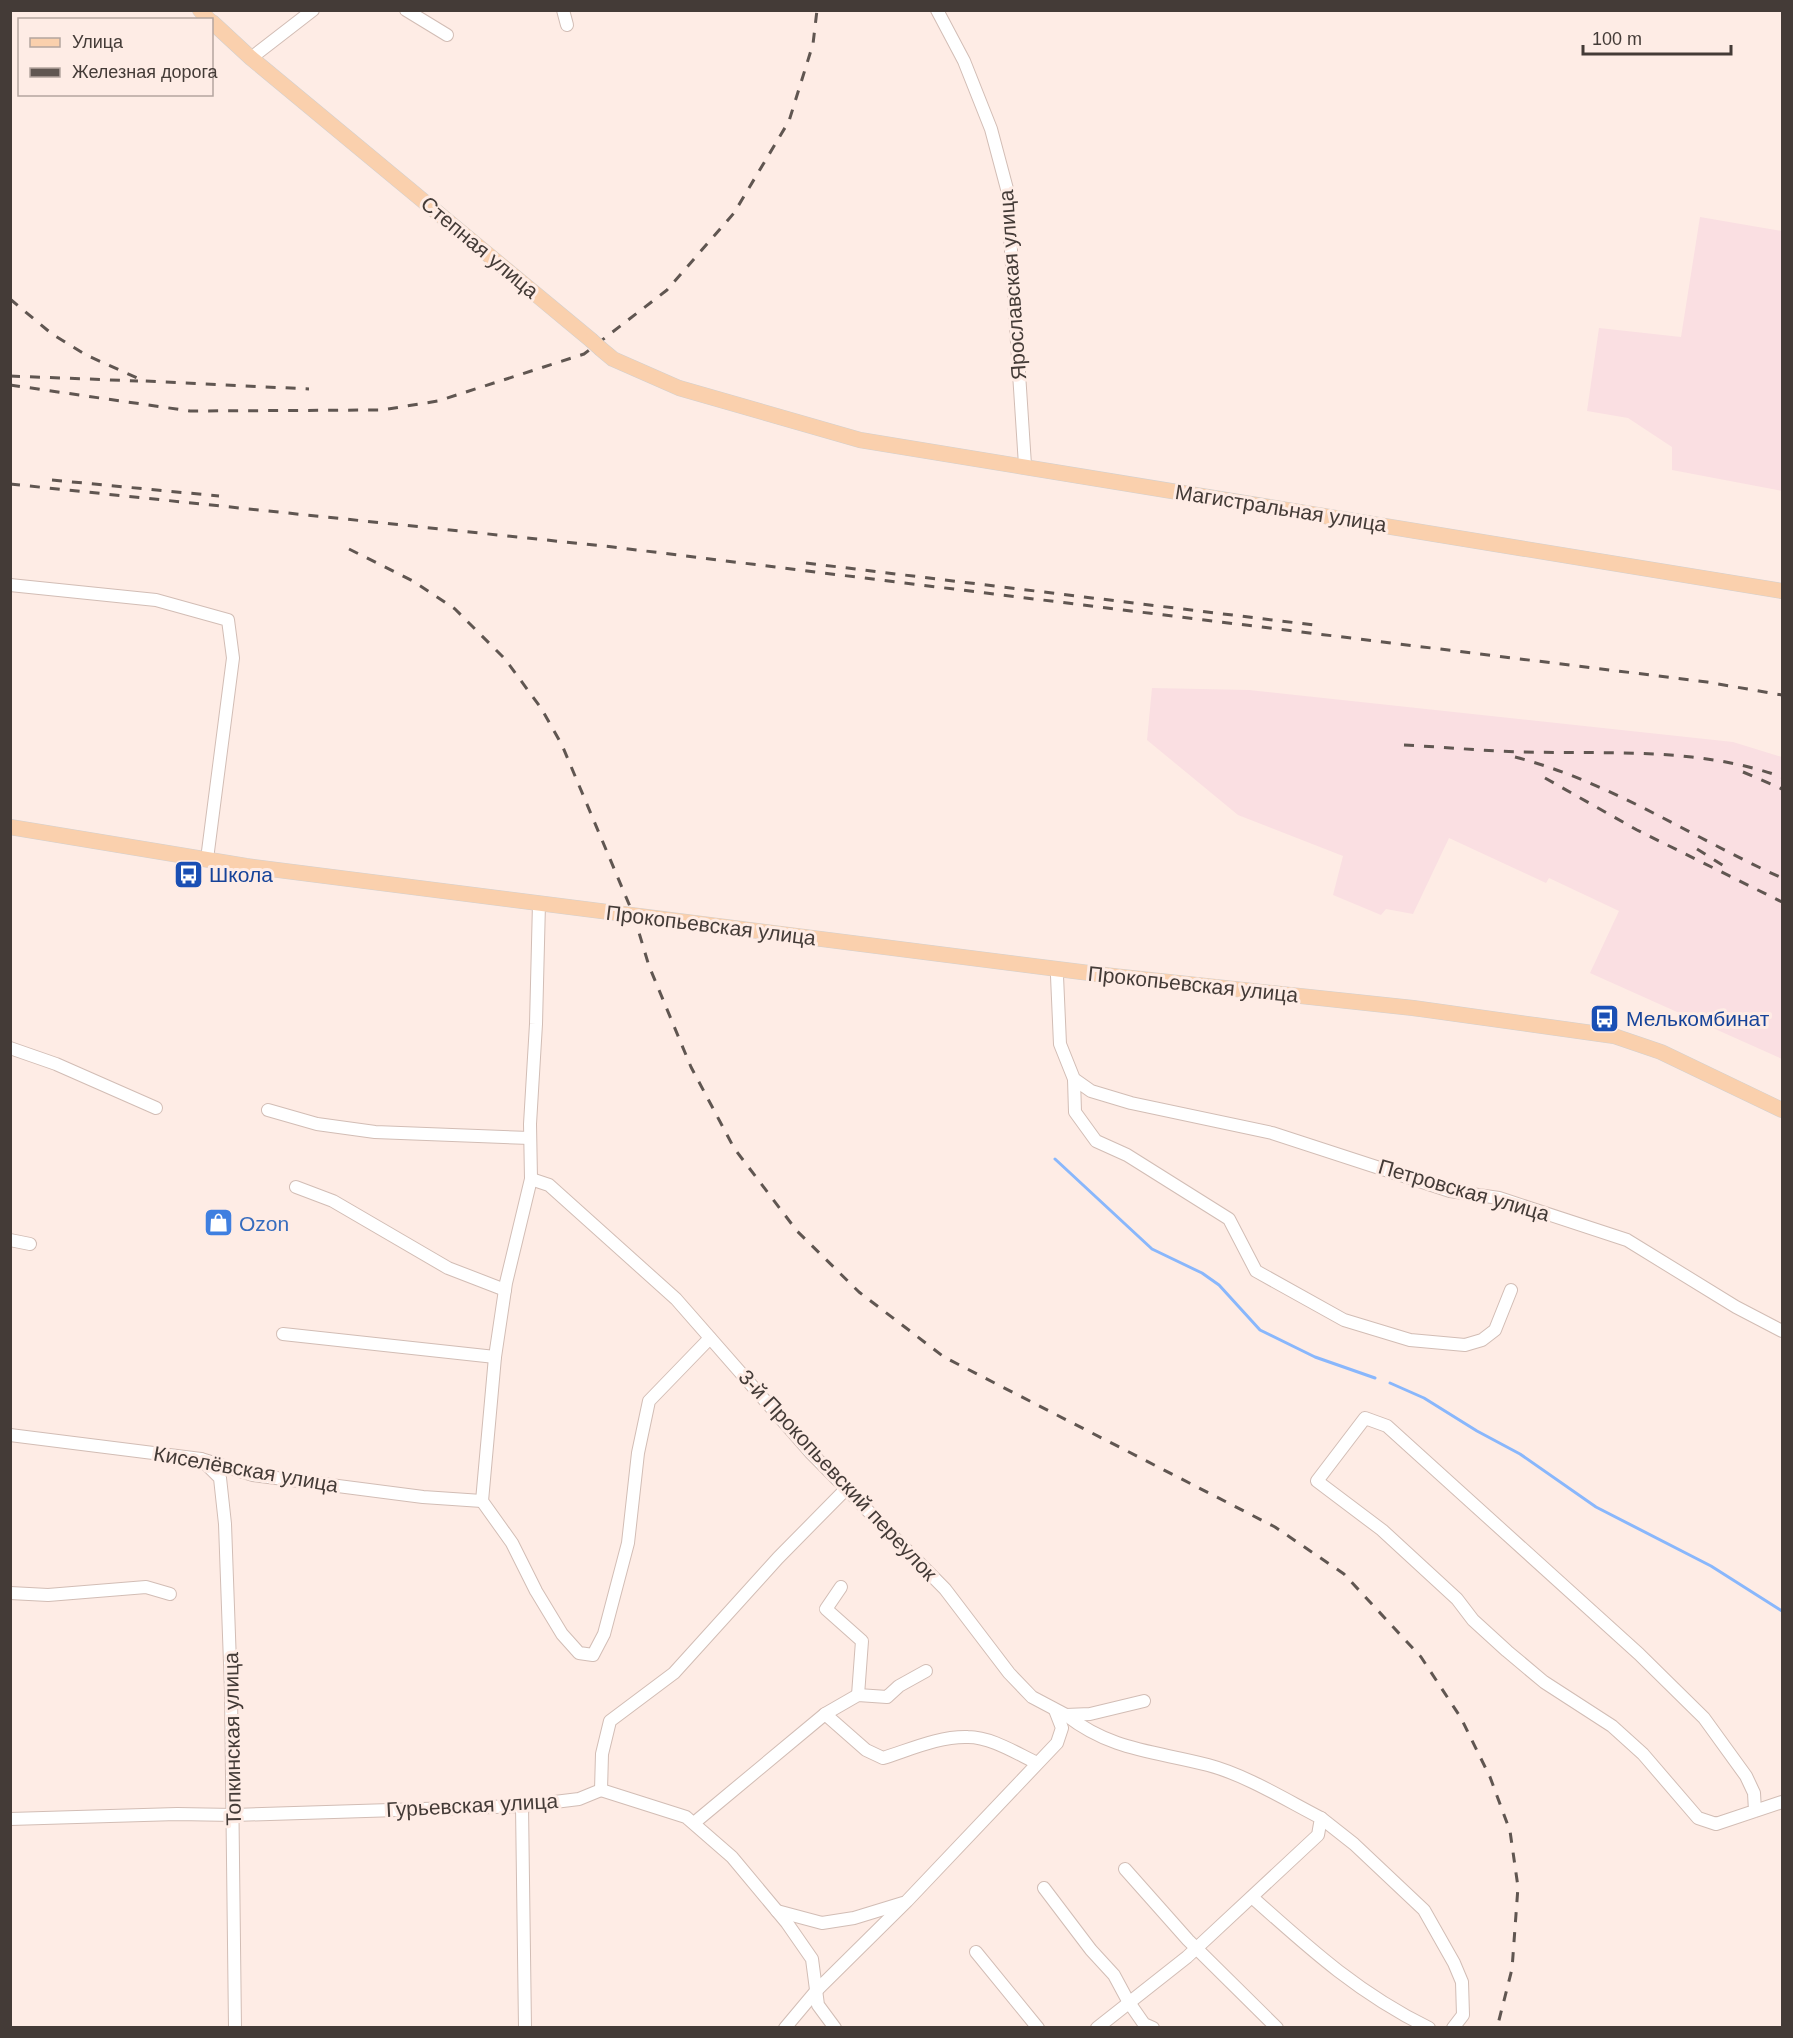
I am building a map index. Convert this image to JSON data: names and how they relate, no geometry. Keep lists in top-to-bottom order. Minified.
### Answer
{"streets":{"main road":["Степная улица","Магистральная улица","Прокопьевская улица"],"street":["Ярославская улица","Петровская улица","Киселёвская улица","3-й Прокопьевский переулок","Топкинская улица","Гурьевская улица"]},"crossings":[["Степная улица","Магистральная улица"],["Ярославская улица","Магистральная улица"],["Киселёвская улица","Топкинская улица"],["Топкинская улица","Гурьевская улица"]],"places":{"bus stop":["Школа","Мелькомбинат"],"shop":["Ozon"]},"legend":["Улица","Железная дорога"],"scale_bar":"100 m"}
